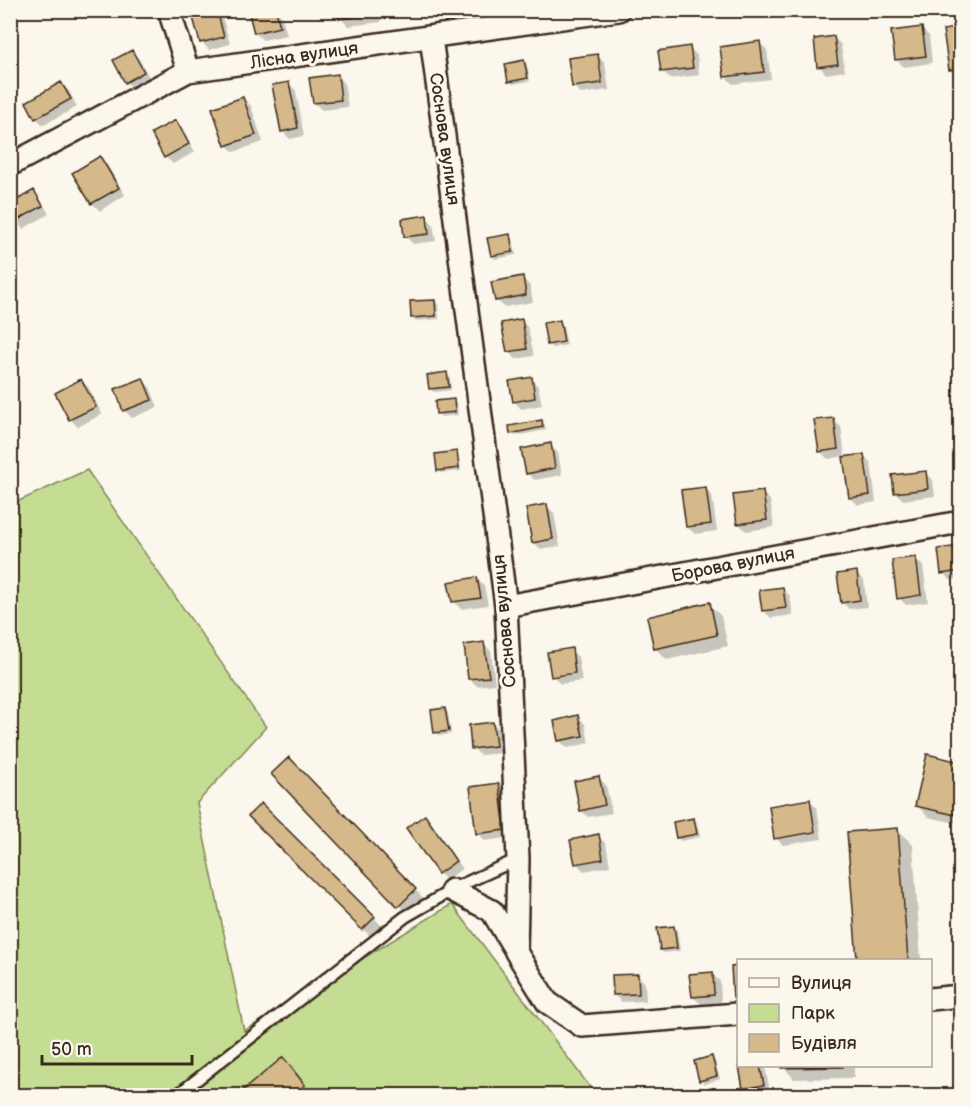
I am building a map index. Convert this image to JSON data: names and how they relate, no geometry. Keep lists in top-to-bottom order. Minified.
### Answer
{"streets":{"street":["Лісна вулиця","Соснова вулиця","Борова вулиця"]},"crossings":[["Лісна вулиця","Соснова вулиця"],["Соснова вулиця","Борова вулиця"]],"legend":["Вулиця","Парк","Будівля"],"scale_bar":"50 m"}
